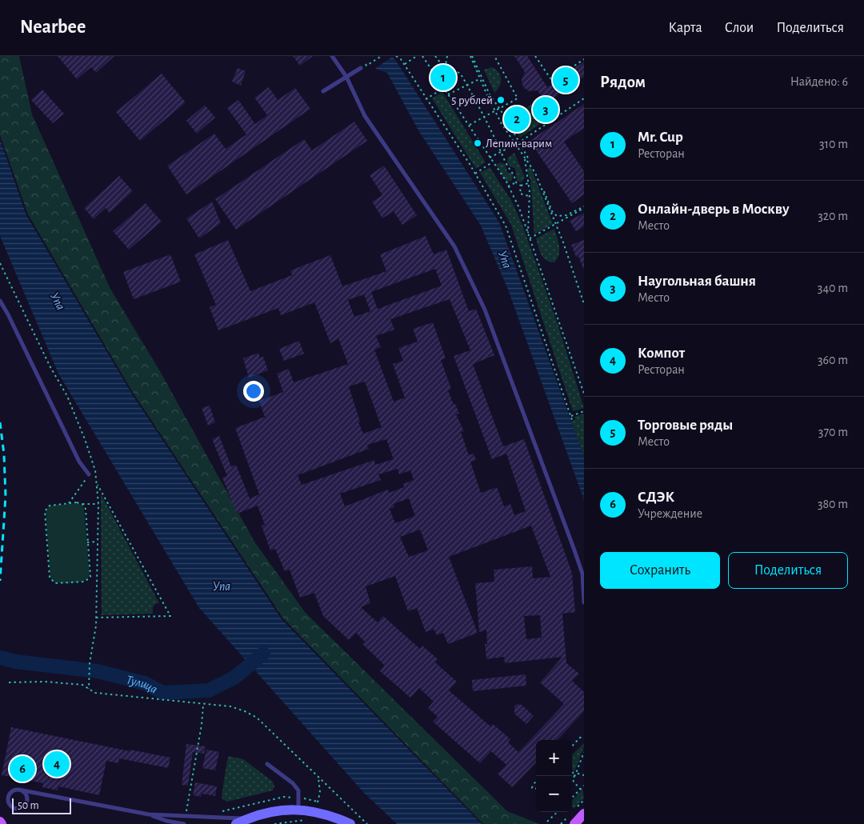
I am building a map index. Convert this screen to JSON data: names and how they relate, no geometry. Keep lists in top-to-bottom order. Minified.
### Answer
{"water":["Упа","Тулица"],"places":["5 рублей","Лепим-варим"],"scale_bar":"50 m","page":{"header":"Nearbee","nav":["Карта","Слои","Поделиться"],"heading":["Рядом","Найдено: 6"],"pins":["1","5","3","2","4","6"],"list":[{"mark":"1","name":"Mr. Cup","note":"Ресторан","value":"310 m"},{"mark":"2","name":"Онлайн-дверь в Москву","note":"Место","value":"320 m"},{"mark":"3","name":"Наугольная башня","note":"Место","value":"340 m"},{"mark":"4","name":"Компот","note":"Ресторан","value":"360 m"},{"mark":"5","name":"Торговые ряды","note":"Место","value":"370 m"},{"mark":"6","name":"СДЭК","note":"Учреждение","value":"380 m"}],"buttons":["Сохранить","Поделиться"],"map_buttons":["+","−"],"scale":"50 m"}}
